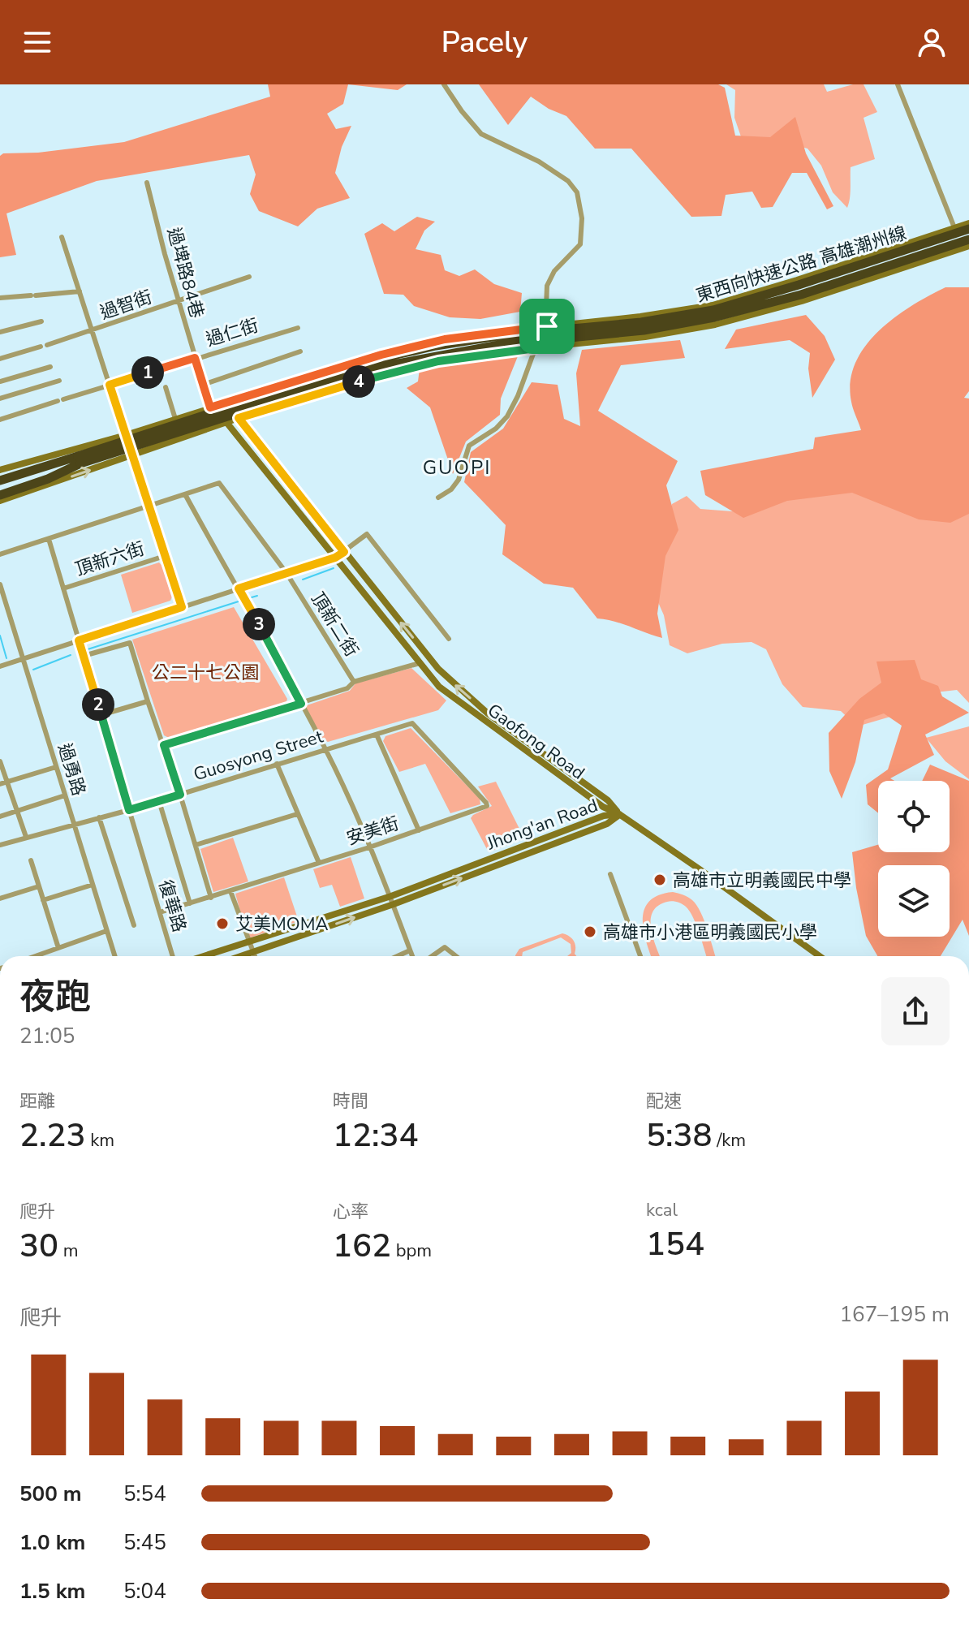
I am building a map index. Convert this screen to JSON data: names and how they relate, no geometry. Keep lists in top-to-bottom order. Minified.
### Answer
{"streets":{"highway":["東西向快速公路 高雄潮州線"],"street":["過埤路84巷","過智街","過仁街","頂新六街","頂新二街","Gaofong Road","Guosyong Street","過勇路","Jhong'an Road","安美街","復華路"]},"crossings":[["過埤路84巷","過智街"],["過埤路84巷","過仁街"],["過埤路84巷","Gaofong Road"],["頂新六街","復華路"],["Gaofong Road","Jhong'an Road"],["Guosyong Street","過勇路"],["Guosyong Street","安美街"],["Guosyong Street","復華路"],["安美街","復華路"]],"districts":["GUOPI"],"parks":["公二十七公園"],"places":["高雄市立明義國民中學","艾美MOMA","高雄市小港區明義國民小學"],"page":{"header":"Pacely","pins":["1","4","3","2"],"heading":["夜跑","21:05"],"stats":[["距離","2.23 km"],["時間","12:34"],["配速","5:38 /km"],["爬升","30 m"],["心率","162 bpm"],["kcal","154"]],"chart":["爬升","167–195 m"],"list":[{"name":"500 m","note":"5:54"},{"name":"1.0 km","note":"5:45"},{"name":"1.5 km","note":"5:04"}]}}
